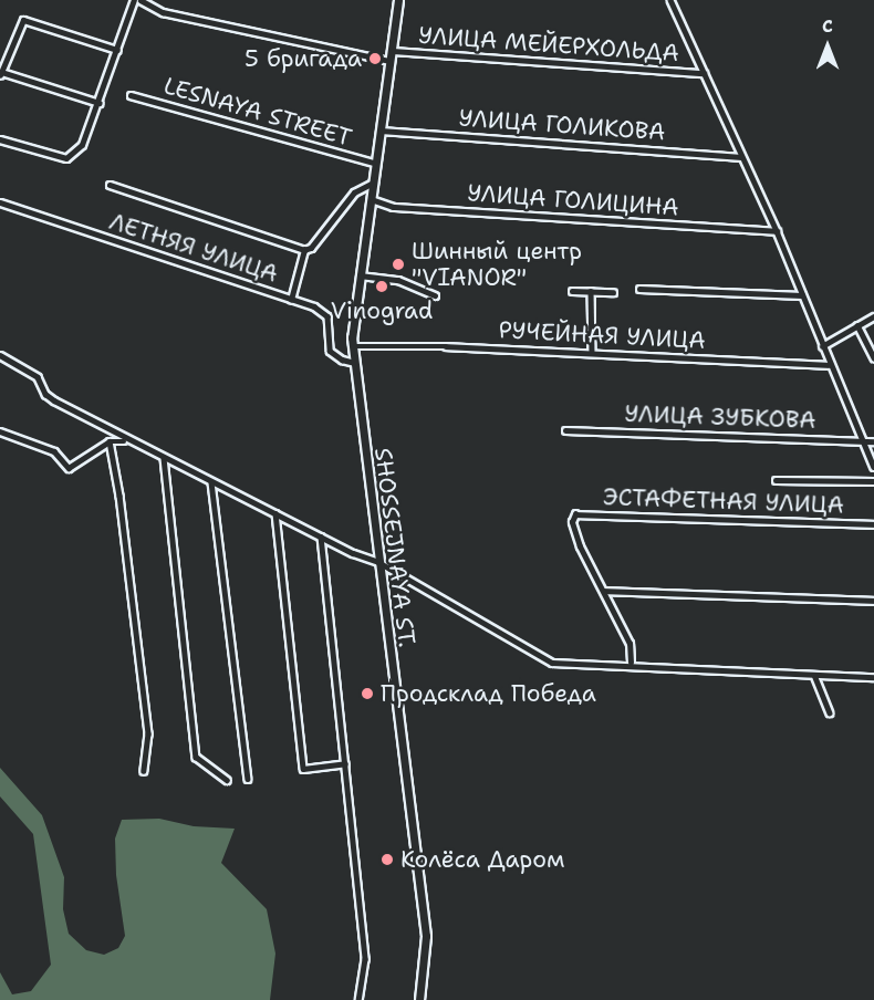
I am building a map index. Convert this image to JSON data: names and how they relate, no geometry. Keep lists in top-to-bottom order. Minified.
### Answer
{"streets":{"street":["УЛИЦА МЕЙЕРХОЛЬДА","LESNAYA STREET","УЛИЦА ГОЛИКОВА","УЛИЦА ГОЛИЦИНА","ЛЕТНЯЯ УЛИЦА","РУЧЕЙНАЯ УЛИЦА","УЛИЦА ЗУБКОВА","ЭСТАФЕТНАЯ УЛИЦА","SHOSSEJNAYA ST."]},"crossings":[["ЛЕТНЯЯ УЛИЦА","SHOSSEJNAYA ST."],["РУЧЕЙНАЯ УЛИЦА","SHOSSEJNAYA ST."]],"places":["5 бригада","Шинный центр \"VIANOR\"","Vinograd","Продсклад Победа","Колёса Даром"],"north":"top"}
